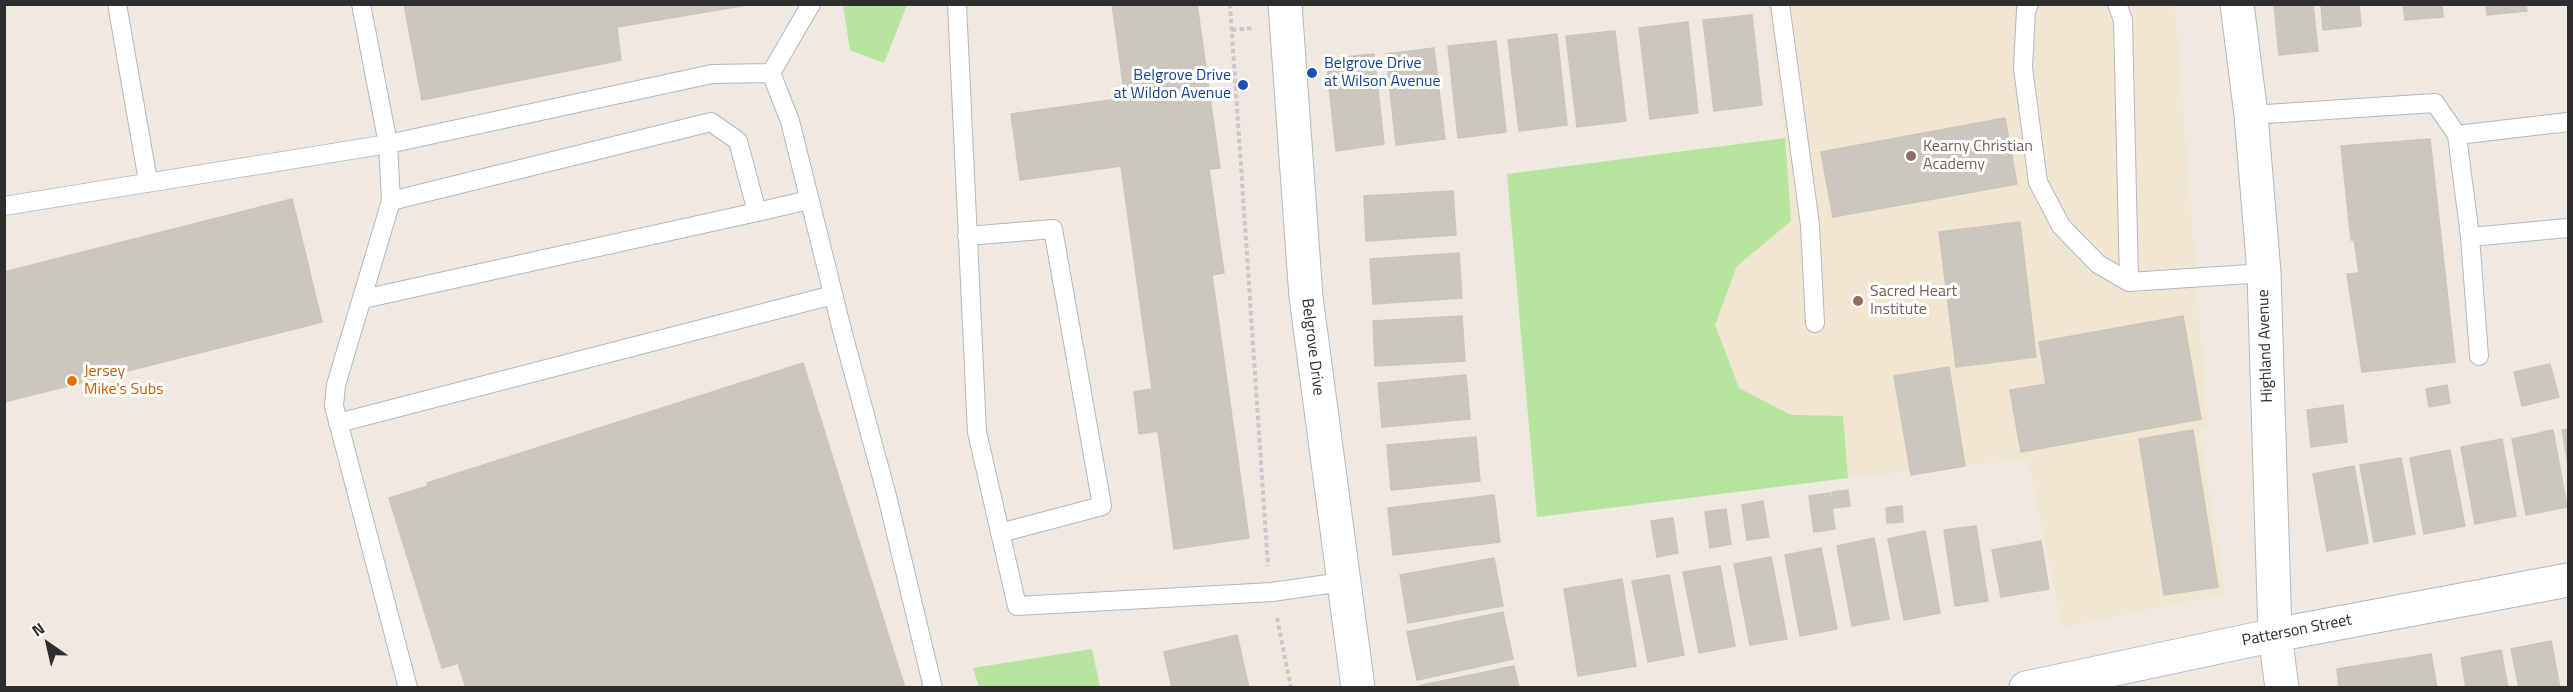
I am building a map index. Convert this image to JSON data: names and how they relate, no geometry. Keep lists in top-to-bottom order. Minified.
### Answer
{"streets":{"street":["Highland Avenue","Belgrove Drive","Patterson Street"]},"crossings":[["Highland Avenue","Patterson Street"]],"places":["Belgrove Drive at Wilson Avenue","Belgrove Drive at Wildon Avenue","Kearny Christian Academy","Sacred Heart Institute","Jersey Mike's Subs"],"north":"top left"}
